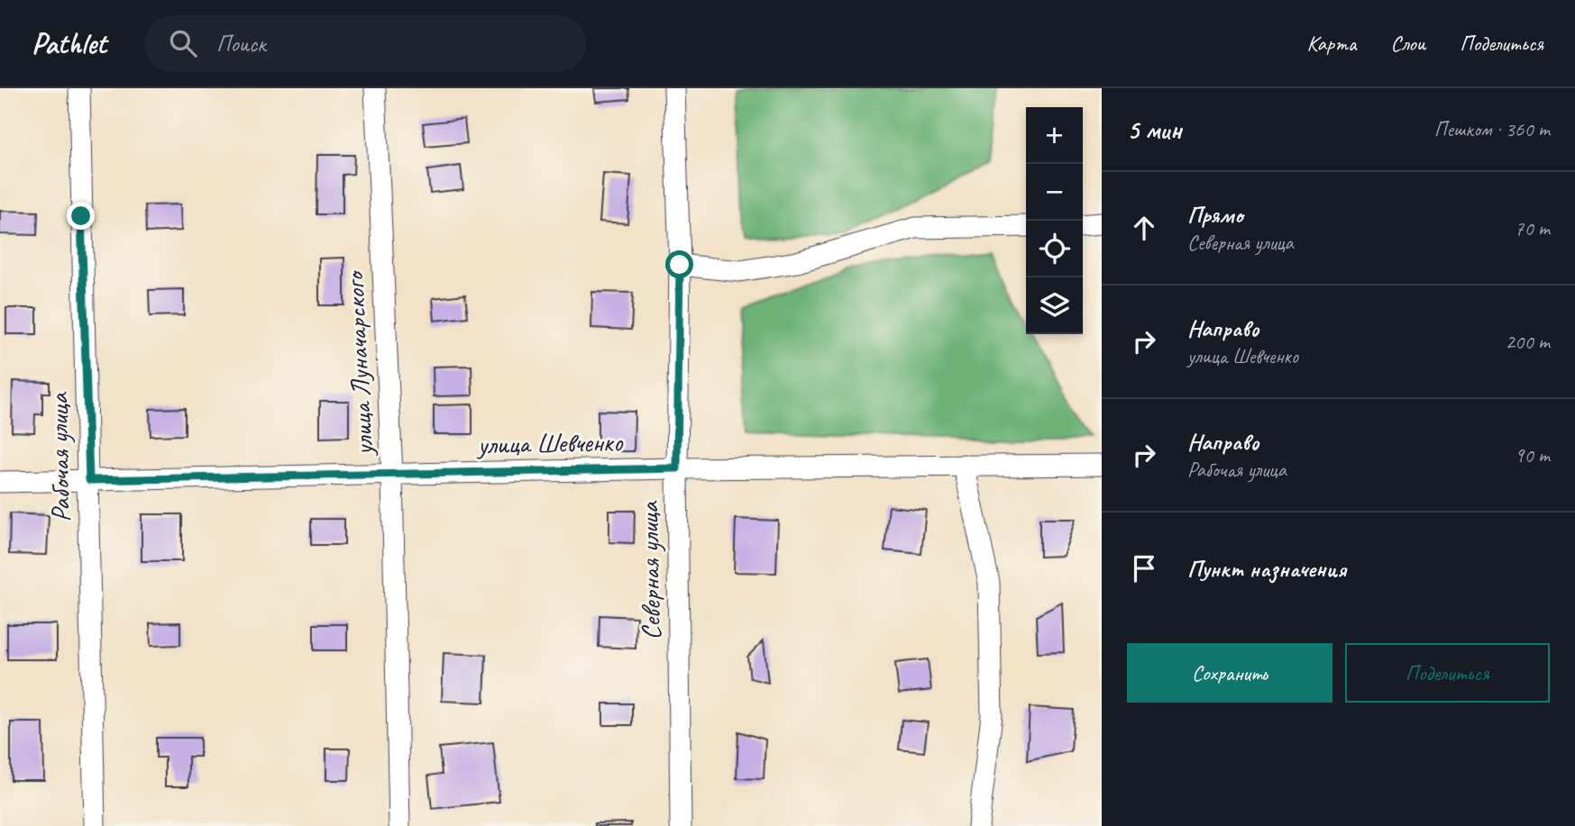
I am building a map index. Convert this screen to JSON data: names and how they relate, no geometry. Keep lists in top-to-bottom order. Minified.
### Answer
{"streets":{"street":["улица Луначарского","улица Шевченко","Рабочая улица","Северная улица"]},"crossings":[["улица Луначарского","улица Шевченко"],["улица Шевченко","Рабочая улица"],["улица Шевченко","Северная улица"]],"page":{"header":"Pathlet","search":"Поиск","nav":["Карта","Слои","Поделиться"],"heading":["5 мин","Пешком · 360 m"],"map_buttons":["+","−"],"list":[["Прямо","Северная улица","70 m"],["Направо","улица Шевченко","200 m"],["Направо","Рабочая улица","90 m"],"Пункт назначения"],"buttons":["Сохранить","Поделиться"]}}
